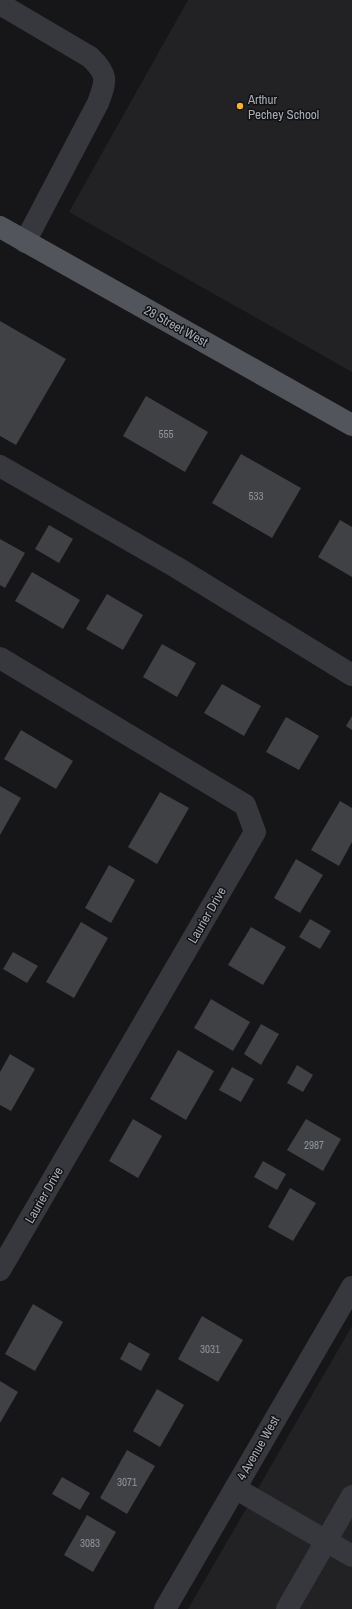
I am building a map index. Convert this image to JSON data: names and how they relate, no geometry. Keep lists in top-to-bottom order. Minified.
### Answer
{"streets":{"main road":["28 Street West"],"street":["Laurier Drive","4 Avenue West"]},"places":["Arthur Pechey School"],"house_numbers":["555","533","2987","3031","3071","3083"]}
